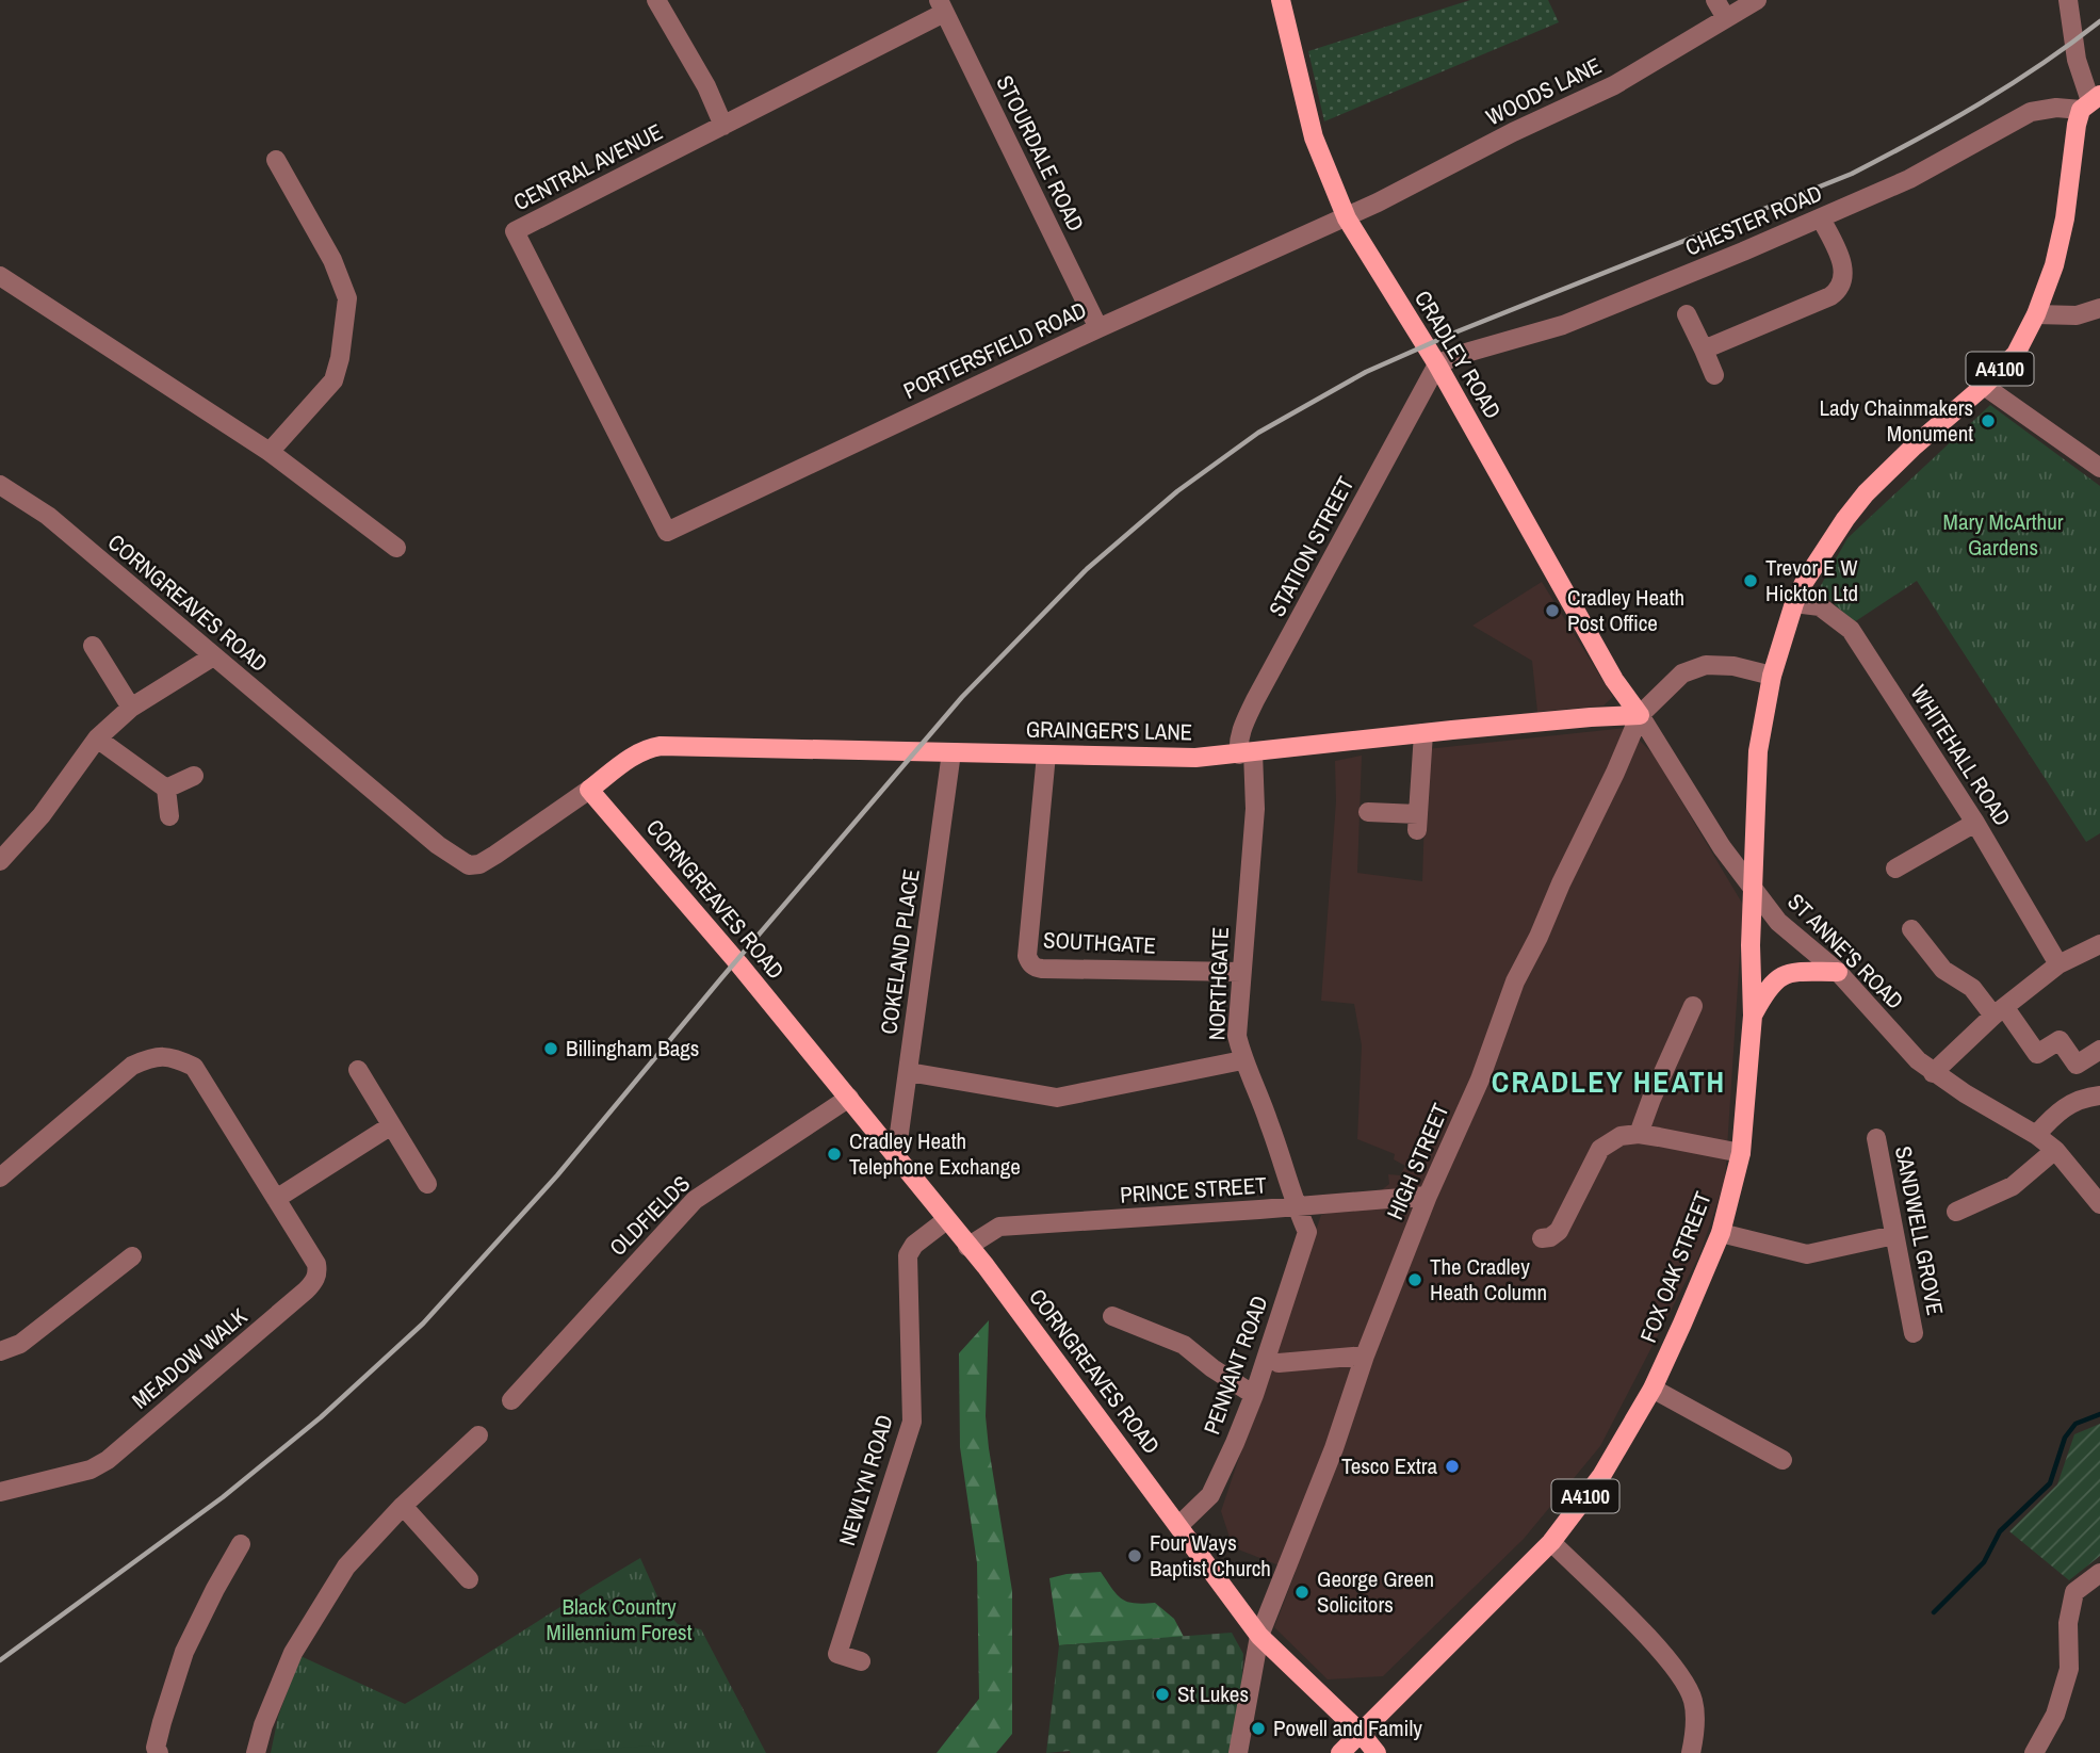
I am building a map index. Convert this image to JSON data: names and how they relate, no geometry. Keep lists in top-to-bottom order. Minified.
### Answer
{"streets":{"main road":["CRADLEY ROAD","A4100","CORNGREAVES ROAD","GRAINGER'S LANE","FOX OAK STREET"],"street":["WOODS LANE","STOURDALE ROAD","CENTRAL AVENUE","CHESTER ROAD","PORTERSFIELD ROAD","STATION STREET","WHITEHALL ROAD","SOUTHGATE","COKELAND PLACE","ST ANNE'S ROAD","NORTHGATE","HIGH STREET","PRINCE STREET","OLDFIELDS","SANDWELL GROVE","MEADOW WALK","PENNANT ROAD","NEWLYN ROAD"]},"crossings":[["WOODS LANE","PORTERSFIELD ROAD"],["WOODS LANE","CRADLEY ROAD"],["STOURDALE ROAD","CENTRAL AVENUE"],["STOURDALE ROAD","PORTERSFIELD ROAD"],["CENTRAL AVENUE","PORTERSFIELD ROAD"],["CHESTER ROAD","CRADLEY ROAD"],["CHESTER ROAD","A4100"],["CHESTER ROAD","STATION STREET"],["PORTERSFIELD ROAD","CRADLEY ROAD"],["CRADLEY ROAD","STATION STREET"],["CRADLEY ROAD","GRAINGER'S LANE"],["CRADLEY ROAD","ST ANNE'S ROAD"],["CRADLEY ROAD","HIGH STREET"],["A4100","CORNGREAVES ROAD"],["A4100","FOX OAK STREET"],["STATION STREET","GRAINGER'S LANE"],["STATION STREET","NORTHGATE"],["CORNGREAVES ROAD","GRAINGER'S LANE"],["CORNGREAVES ROAD","COKELAND PLACE"],["CORNGREAVES ROAD","HIGH STREET"],["CORNGREAVES ROAD","PRINCE STREET"],["CORNGREAVES ROAD","OLDFIELDS"],["CORNGREAVES ROAD","FOX OAK STREET"],["CORNGREAVES ROAD","PENNANT ROAD"],["CORNGREAVES ROAD","NEWLYN ROAD"],["GRAINGER'S LANE","SOUTHGATE"],["GRAINGER'S LANE","COKELAND PLACE"],["GRAINGER'S LANE","ST ANNE'S ROAD"],["GRAINGER'S LANE","NORTHGATE"],["GRAINGER'S LANE","HIGH STREET"],["WHITEHALL ROAD","FOX OAK STREET"],["SOUTHGATE","NORTHGATE"],["ST ANNE'S ROAD","HIGH STREET"],["ST ANNE'S ROAD","FOX OAK STREET"],["NORTHGATE","PRINCE STREET"],["NORTHGATE","PENNANT ROAD"],["HIGH STREET","PRINCE STREET"],["PRINCE STREET","PENNANT ROAD"]],"districts":["CRADLEY HEATH"],"parks":["Mary McArthur Gardens","Black Country Millennium Forest"],"places":["Lady Chainmakers Monument","Trevor E W Hickton Ltd","Cradley Heath Post Office","Billingham Bags","Cradley Heath Telephone Exchange","The Cradley Heath Column","Tesco Extra","Four Ways Baptist Church","George Green Solicitors","St Lukes","Powell and Family"]}
